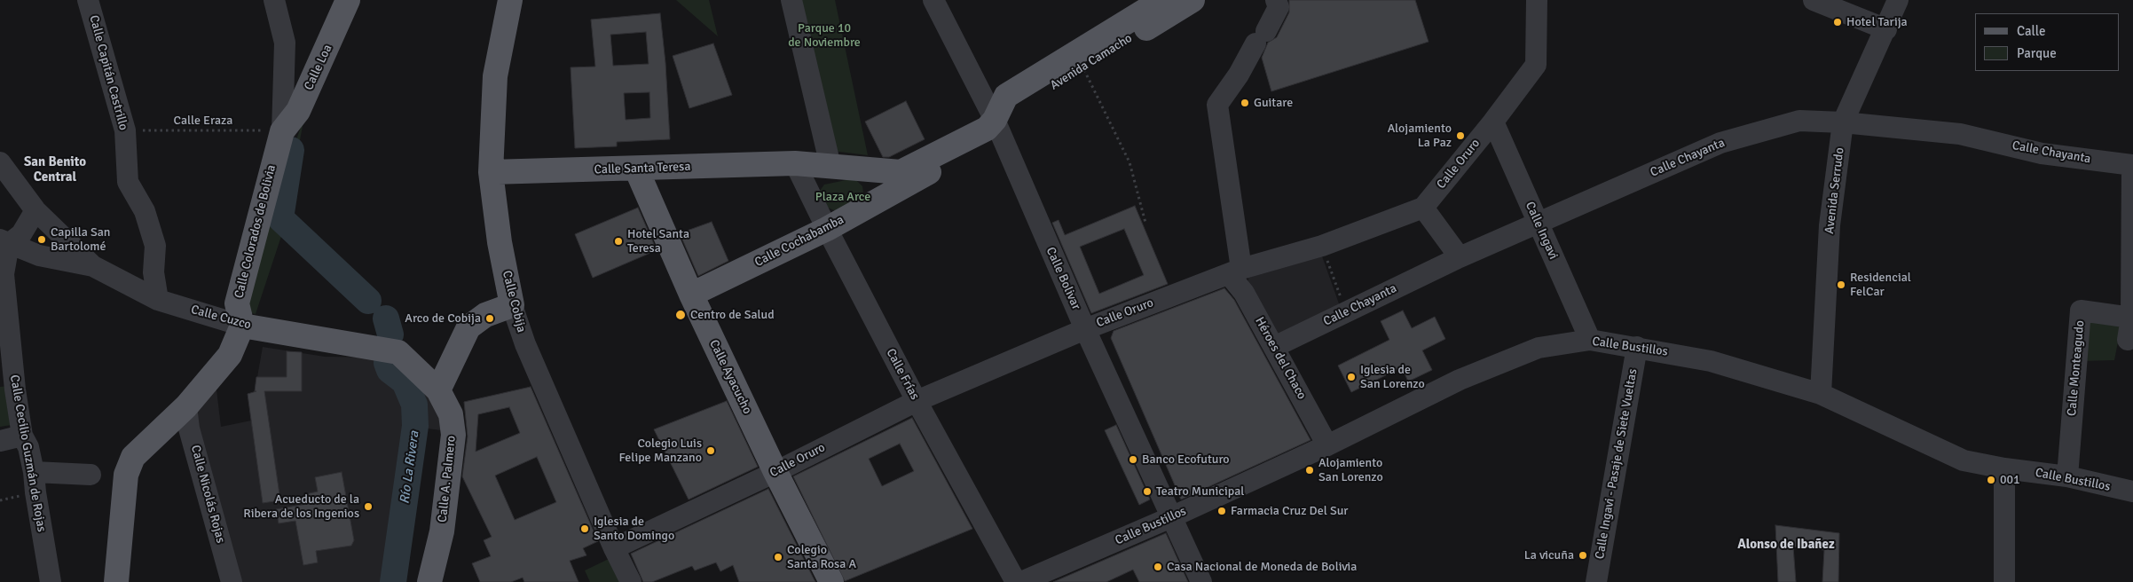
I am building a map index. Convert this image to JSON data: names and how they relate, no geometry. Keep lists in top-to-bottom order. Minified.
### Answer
{"streets":{"main road":["Avenida Camacho","Calle Loa","Calle Santa Teresa","Calle Colorados de Bolivia","Calle Cochabamba","Calle Cobija","Calle Cuzco","Calle Ayacucho","Calle A. Palmero"],"street":["Calle Capitán Castrillo","Calle Chayanta","Calle Oruro","Avenida Serrudo","Calle Ingavi","Calle Bolivar","Calle Bustillos","Héroes del Chaco","Calle Monteagudo","Calle Frías","Calle Cecilio Guzmán de Rojas","Calle Ingavi - Pasaje de Siete Vueltas","Calle Nicolás Rojas"],"path":["Calle Eraza"]},"crossings":[["Avenida Camacho","Calle Cochabamba"],["Avenida Camacho","Calle Bolivar"],["Calle Loa","Calle Eraza"],["Calle Loa","Calle Colorados de Bolivia"],["Calle Capitán Castrillo","Calle Eraza"],["Calle Capitán Castrillo","Calle Cuzco"],["Calle Eraza","Calle Colorados de Bolivia"],["Calle Chayanta","Avenida Serrudo"],["Calle Chayanta","Calle Ingavi"],["Calle Chayanta","Héroes del Chaco"],["Calle Oruro","Calle Ingavi"],["Calle Oruro","Calle Bolivar"],["Calle Oruro","Calle Cobija"],["Calle Oruro","Héroes del Chaco"],["Calle Oruro","Calle Frías"],["Calle Oruro","Calle Ayacucho"],["Calle Santa Teresa","Calle Cobija"],["Calle Santa Teresa","Calle Frías"],["Calle Santa Teresa","Calle Ayacucho"],["Avenida Serrudo","Calle Bustillos"],["Calle Ingavi","Calle Bustillos"],["Calle Colorados de Bolivia","Calle Cuzco"],["Calle Cochabamba","Calle Bolivar"],["Calle Cochabamba","Calle Frías"],["Calle Cochabamba","Calle Ayacucho"],["Calle Bolivar","Calle Bustillos"],["Calle Cuzco","Calle Cecilio Guzmán de Rojas"],["Calle Cuzco","Calle A. Palmero"],["Calle Bustillos","Héroes del Chaco"],["Calle Bustillos","Calle Monteagudo"],["Calle Bustillos","Calle Ingavi - Pasaje de Siete Vueltas"]],"districts":["San Benito Central","Alonso de Ibañez"],"water":["Río La Rivera"],"parks":["Parque 10 de Noviembre","Plaza Arce"],"places":["Hotel Tarija","Guitare","Alojamiento La Paz","Capilla San Bartolomé","Hotel Santa Teresa","Residencial FelCar","Centro de Salud","Arco de Cobija","Iglesia de San Lorenzo","Colegio Luis Felipe Manzano","Banco Ecofuturo","Alojamiento San Lorenzo","001","Teatro Municipal","Acueducto de la Ribera de los Ingenios","Farmacia Cruz Del Sur","Iglesia de Santo Domingo","La vicuña","Colegio Santa Rosa A","Casa Nacional de Moneda de Bolivia"],"legend":["Calle","Parque"]}
